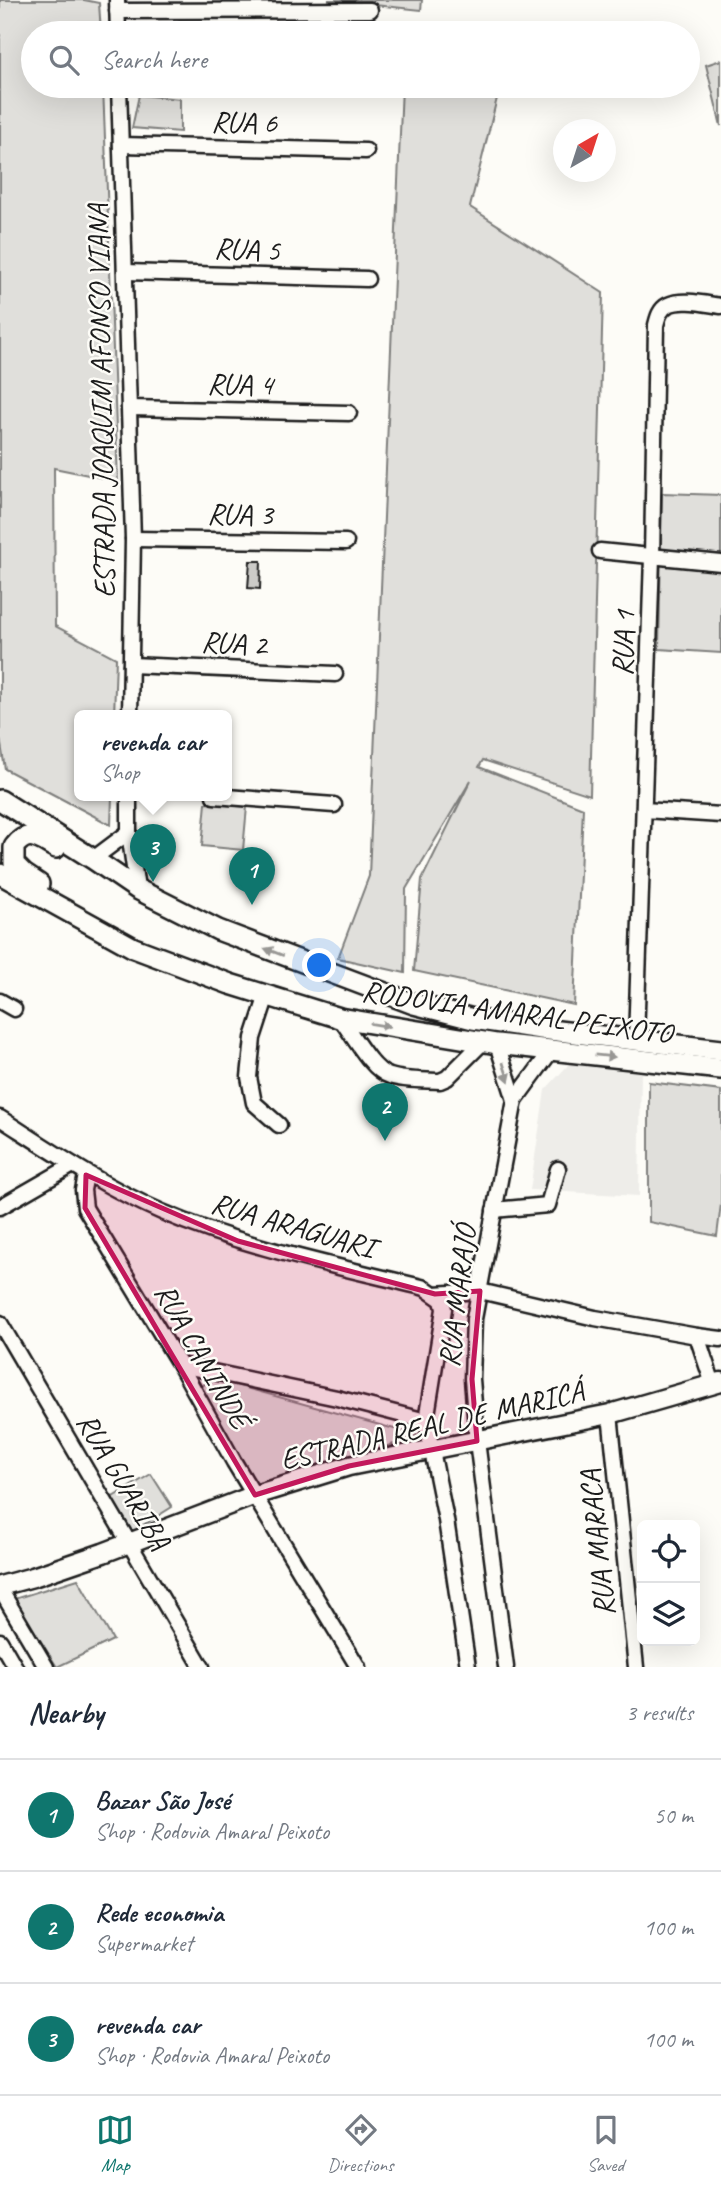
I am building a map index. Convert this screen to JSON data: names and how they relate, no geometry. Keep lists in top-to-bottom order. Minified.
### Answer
{"streets":{"highway":["RODOVIA AMARAL PEIXOTO"],"main road":["ESTRADA REAL DE MARICÁ"],"street":["RUA 6","RUA 5","RUA 4","ESTRADA JOAQUIM AFONSO VIANA","RUA 3","RUA 2","RUA 1","RUA ARAGUARI","RUA MARAJÓ","RUA CANINDÉ","RUA GUARIBA","RUA MARACA"]},"crossings":[["RUA 6","ESTRADA JOAQUIM AFONSO VIANA"],["RUA 5","ESTRADA JOAQUIM AFONSO VIANA"],["RUA 4","ESTRADA JOAQUIM AFONSO VIANA"],["ESTRADA JOAQUIM AFONSO VIANA","RUA 3"],["ESTRADA JOAQUIM AFONSO VIANA","RUA 2"],["RUA 1","RODOVIA AMARAL PEIXOTO"],["RODOVIA AMARAL PEIXOTO","RUA MARAJÓ"],["RUA ARAGUARI","RUA CANINDÉ"],["RUA MARAJÓ","ESTRADA REAL DE MARICÁ"],["RUA CANINDÉ","ESTRADA REAL DE MARICÁ"],["ESTRADA REAL DE MARICÁ","RUA GUARIBA"],["ESTRADA REAL DE MARICÁ","RUA MARACA"]],"north":"top right","page":{"search":"Search here","popup":["revenda car","Shop"],"pins":["3","1","2"],"heading":["Nearby","3 results"],"list":[{"mark":"1","name":"Bazar São José","note":"Shop · Rodovia Amaral Peixoto","value":"50 m"},{"mark":"2","name":"Rede economia","note":"Supermarket","value":"100 m"},{"mark":"3","name":"revenda car","note":"Shop · Rodovia Amaral Peixoto","value":"100 m"}],"nav":["Map","Directions","Saved"]}}
